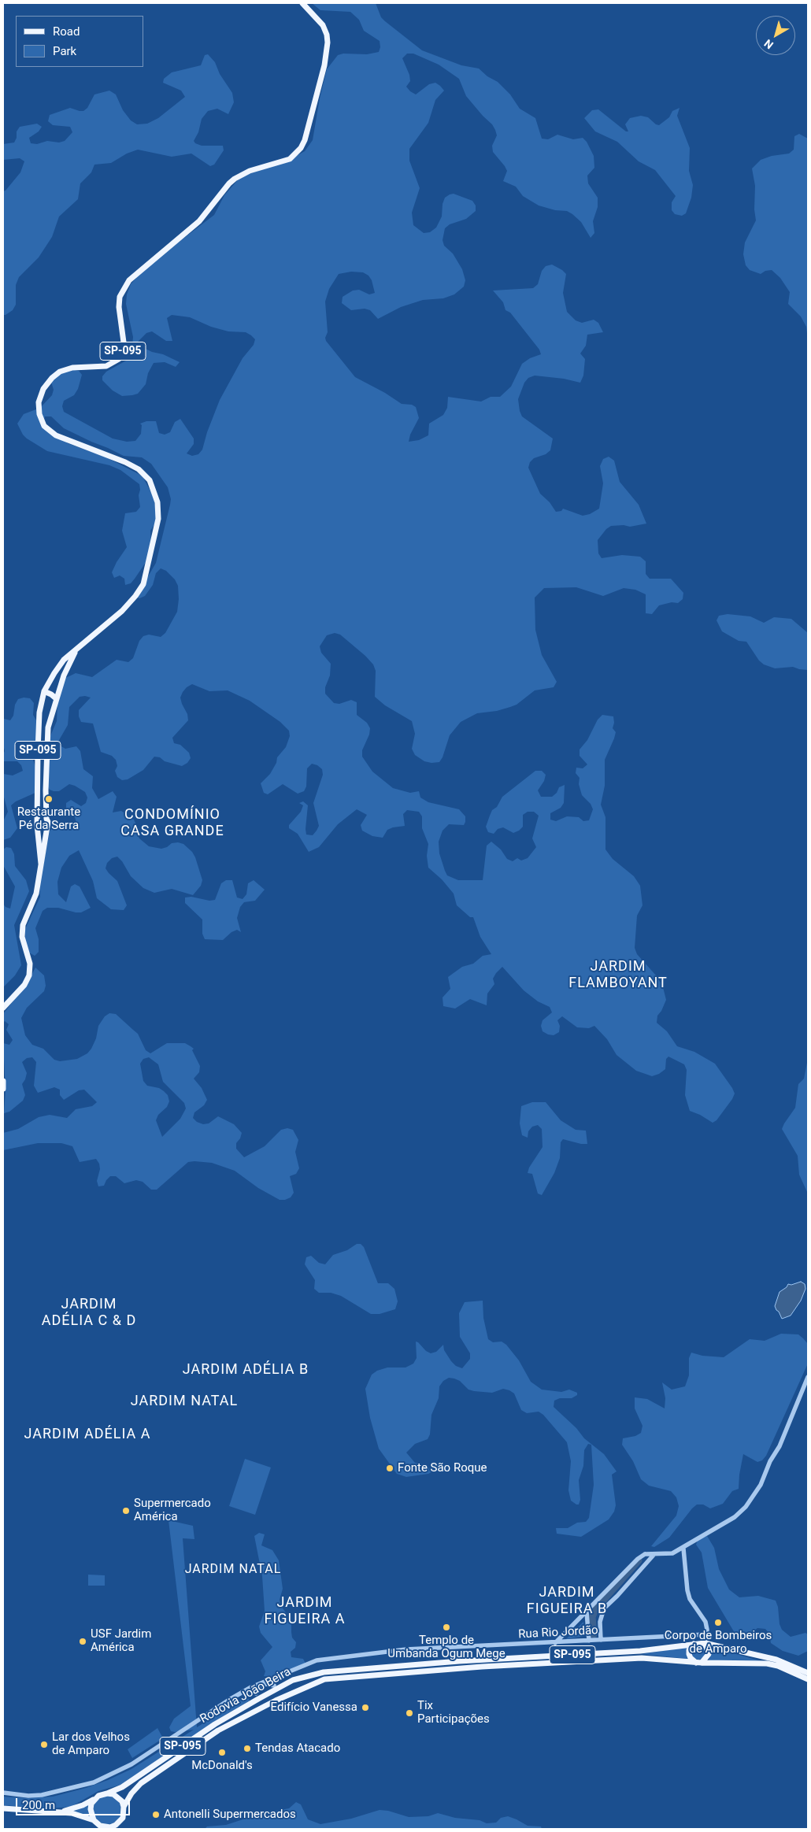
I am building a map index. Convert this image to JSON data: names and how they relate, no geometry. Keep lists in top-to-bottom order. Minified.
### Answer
{"streets":{"main road":["SP-095","Rodovia João Beira"],"street":["Rua Rio Jordão"]},"crossings":[["SP-095","Rodovia João Beira"]],"districts":["CONDOMÍNIO CASA GRANDE","JARDIM FLAMBOYANT","JARDIM ADÉLIA C & D","JARDIM ADÉLIA B","JARDIM NATAL","JARDIM ADÉLIA A","JARDIM NATAL","JARDIM FIGUEIRA B","JARDIM FIGUEIRA A"],"places":["Restaurante Pé da Serra","Fonte São Roque","Supermercado América","Corpo de Bombeiros de Amparo","Templo de Umbanda Ogum Mege","USF Jardim América","Edifício Vanessa","Tix Participações","Lar dos Velhos de Amparo","Tendas Atacado","McDonald's","Antonelli Supermercados"],"legend":["Road","Park"],"scale_bar":"200 m","north":"bottom left"}
